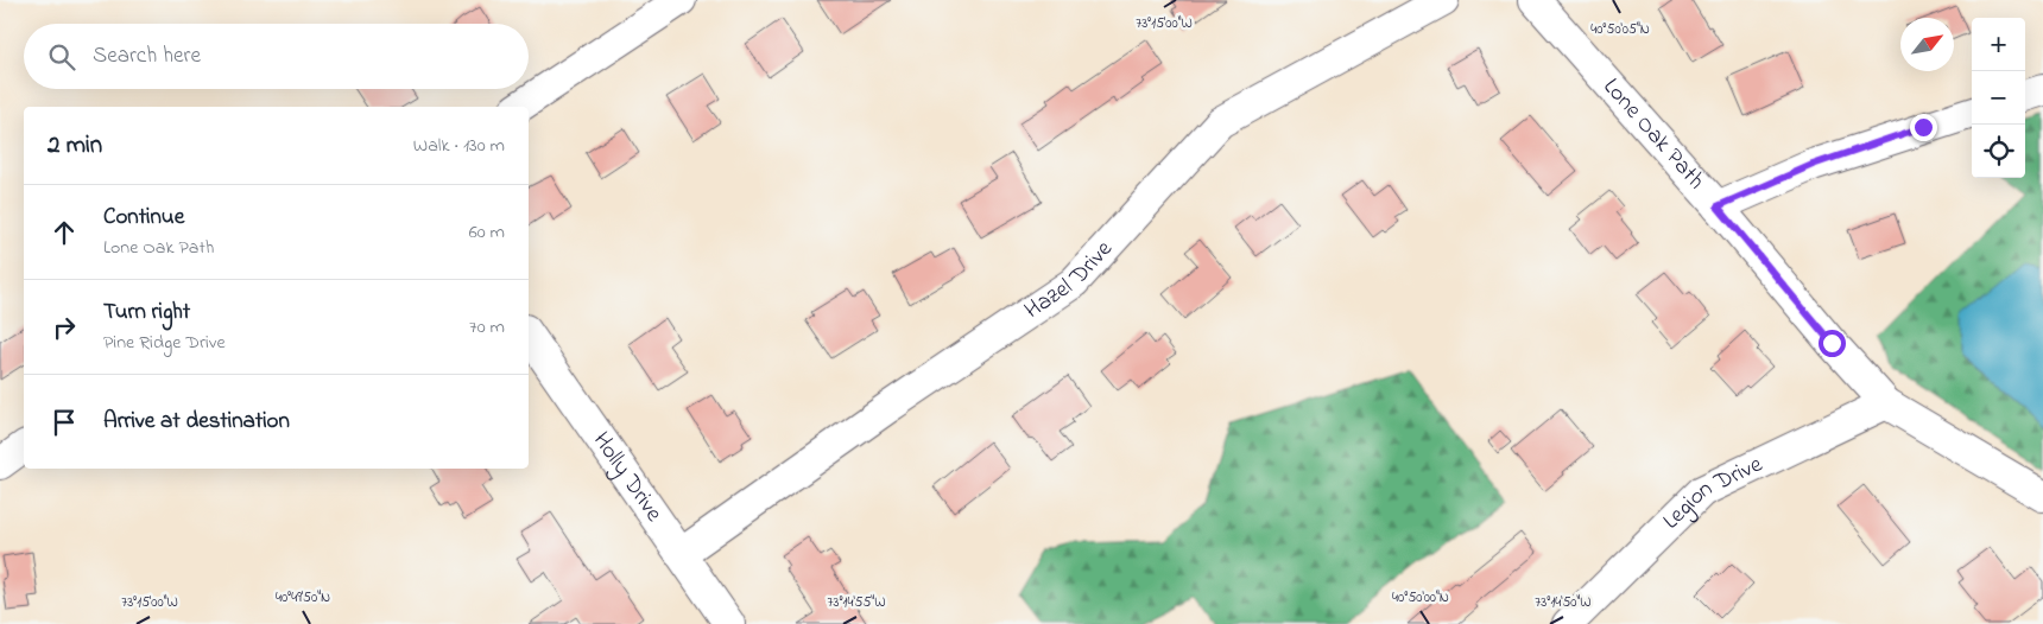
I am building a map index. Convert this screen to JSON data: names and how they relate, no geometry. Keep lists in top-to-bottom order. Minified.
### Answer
{"streets":{"street":["Lone Oak Path","Hazel Drive","Holly Drive","Legion Drive"]},"crossings":[["Lone Oak Path","Legion Drive"],["Hazel Drive","Holly Drive"]],"north":"top right","page":{"map_buttons":["+","−"],"search":"Search here","heading":["2 min","Walk · 130 m"],"list":[["Continue","Lone Oak Path","60 m"],["Turn right","Pine Ridge Drive","70 m"],"Arrive at destination"]},"coordinates":["73°15'00\"W","40°50'05\"N","40°49'50\"N","40°50'00\"N","73°14'55\"W","73°14'50\"W"]}
